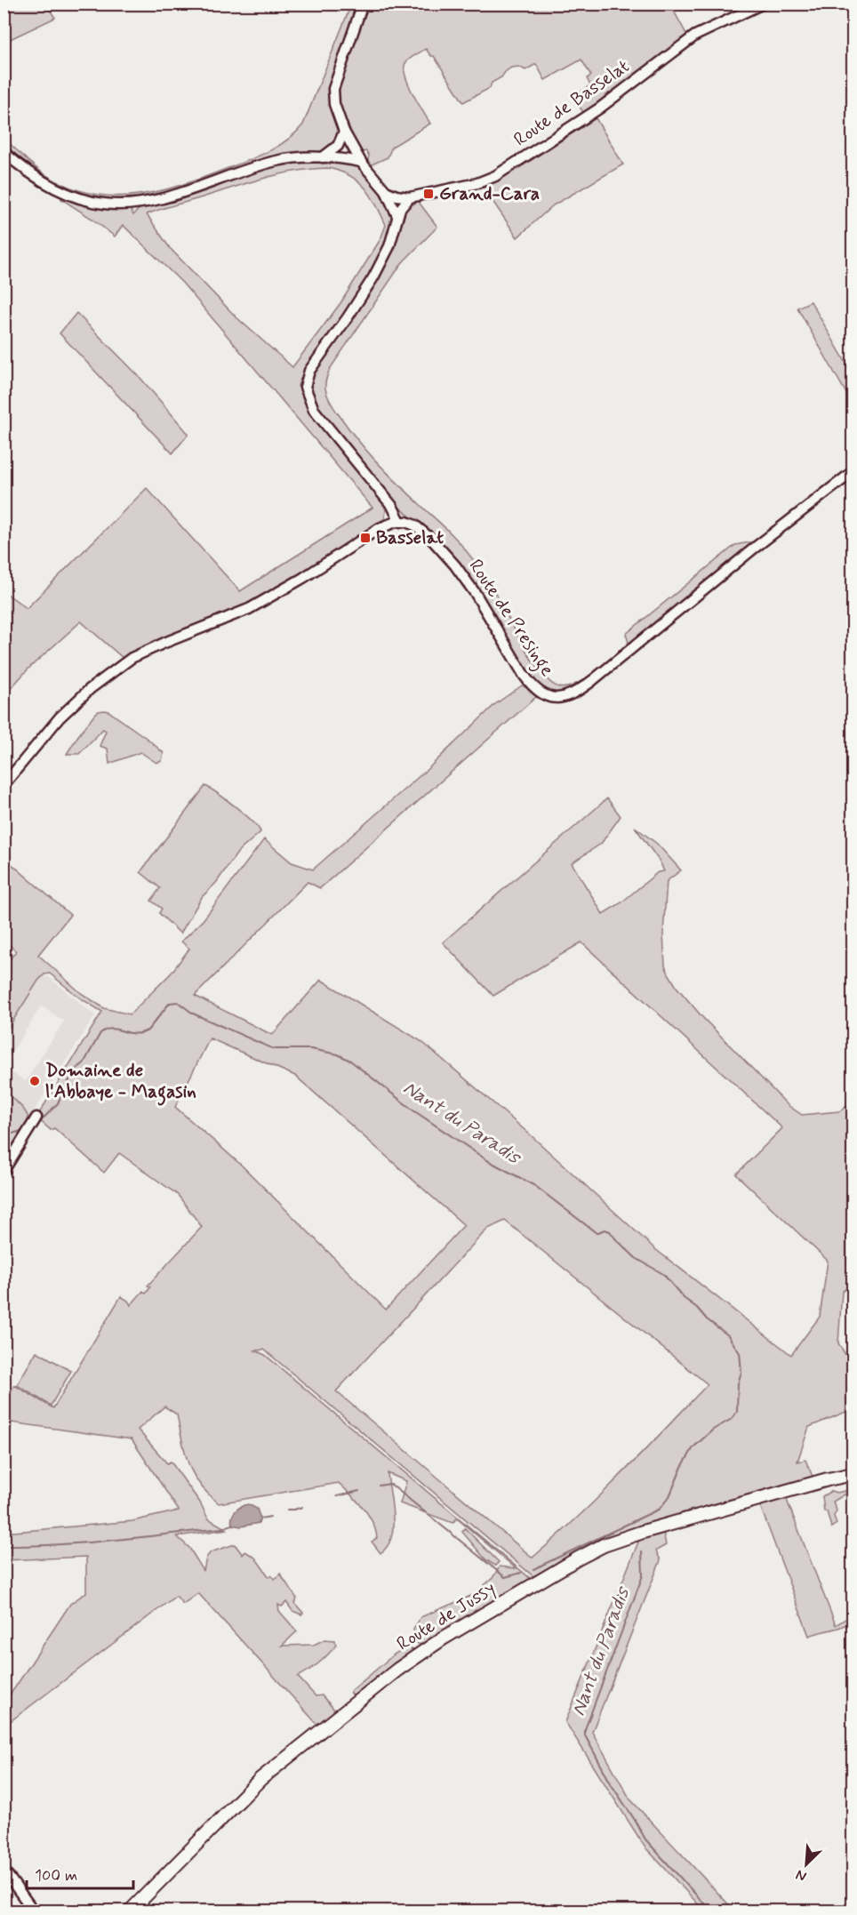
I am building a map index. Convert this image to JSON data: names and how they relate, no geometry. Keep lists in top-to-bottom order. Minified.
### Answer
{"streets":{"main road":["Route de Jussy"],"street":["Route de Basselat","Route de Presinge"]},"water":["Nant du Paradis"],"places":{"transit":["Grand-Cara","Basselat"],"other":["Domaine de l'Abbaye - Magasin"]},"scale_bar":"100 m","north":"bottom left"}
